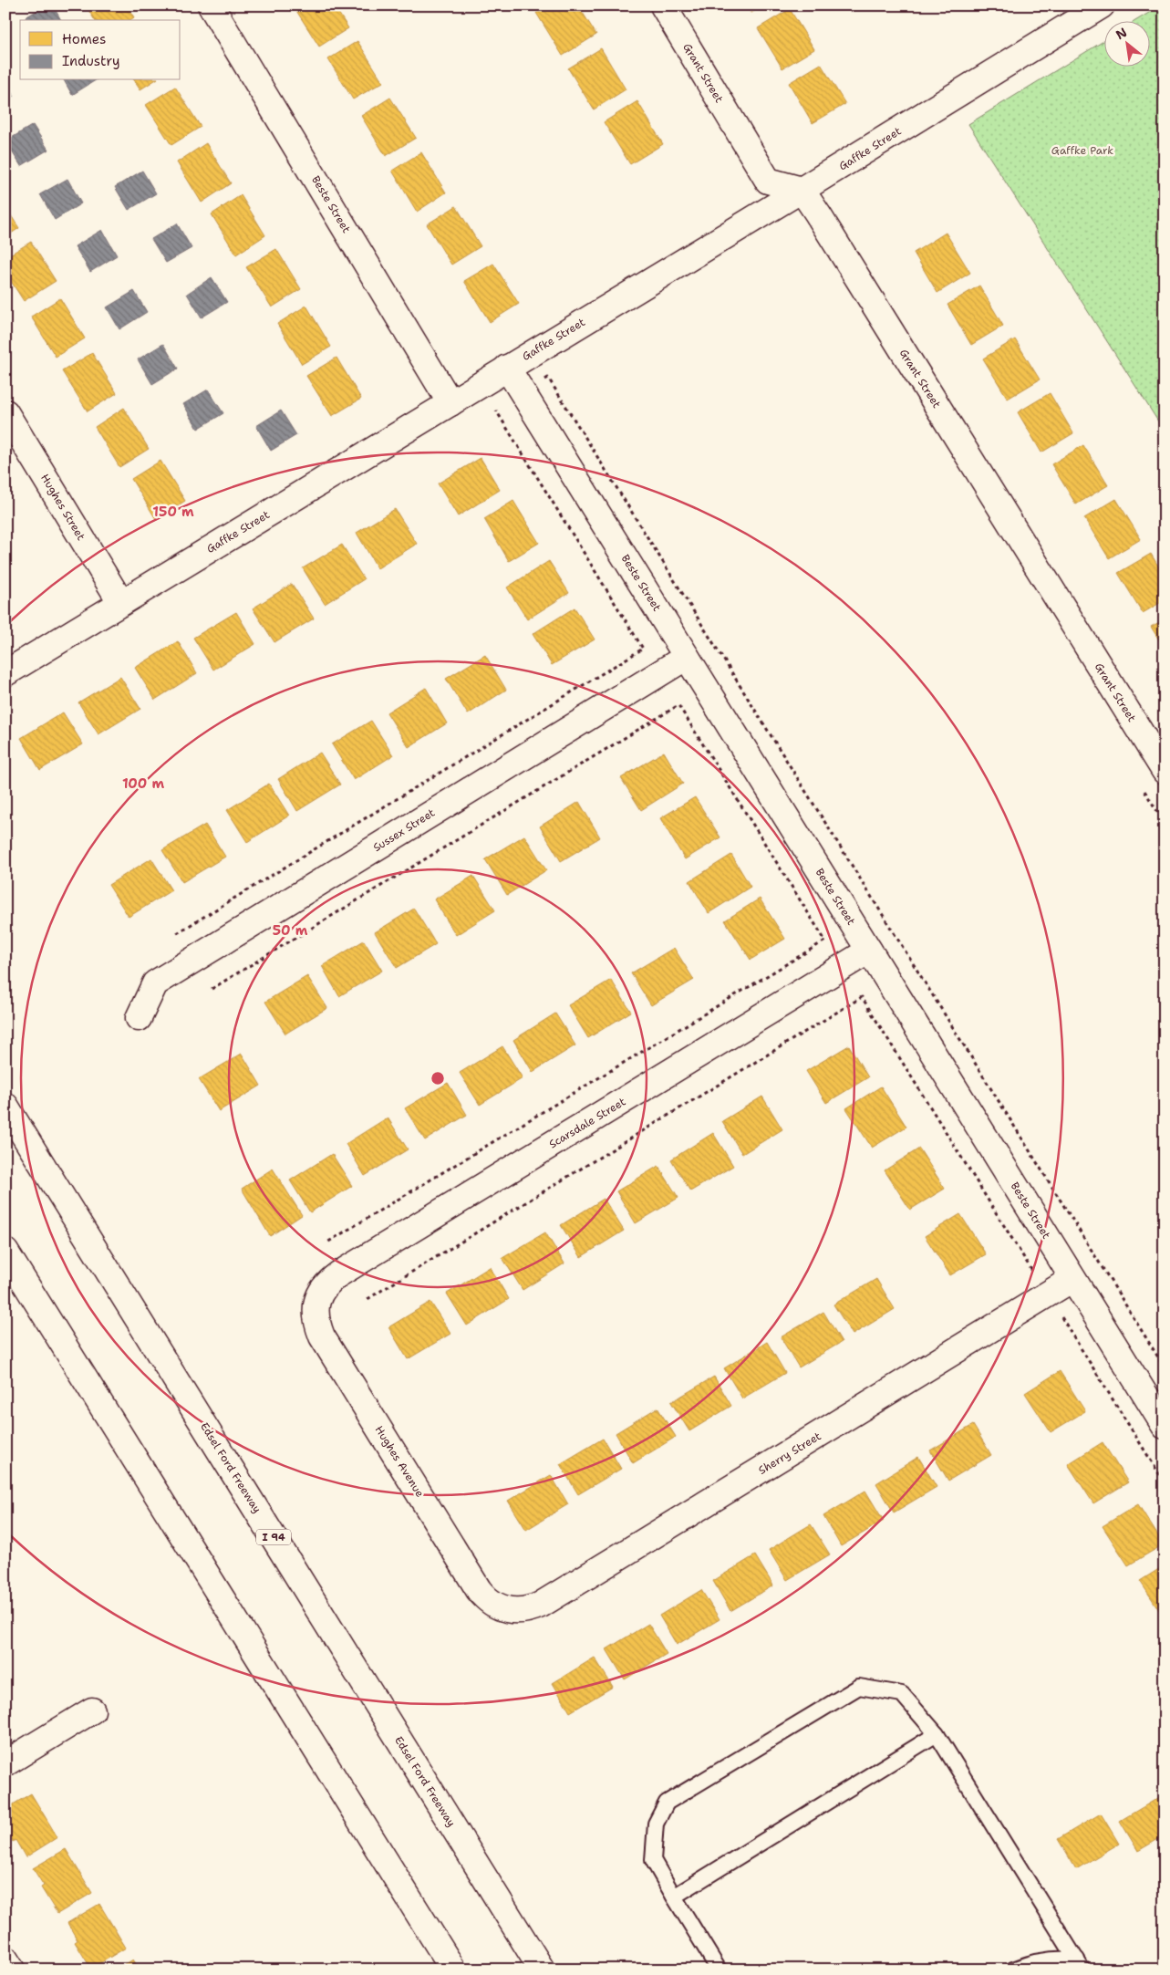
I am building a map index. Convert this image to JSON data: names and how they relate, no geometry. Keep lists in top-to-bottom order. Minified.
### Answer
{"streets":{"main road":["Grant Street","Gaffke Street","Beste Street","Hughes Street","Sussex Street","Scarsdale Street","Sherry Street","Hughes Avenue","Edsel Ford Freeway","I 94"]},"crossings":[["Grant Street","Gaffke Street"],["Gaffke Street","Beste Street"],["Gaffke Street","Hughes Street"],["Beste Street","Sussex Street"],["Beste Street","Scarsdale Street"],["Beste Street","Sherry Street"],["Scarsdale Street","Hughes Avenue"],["Sherry Street","Hughes Avenue"]],"parks":["Gaffke Park"],"legend":["Homes","Industry"],"north":"top left","rings":["150 m","100 m","50 m"]}
